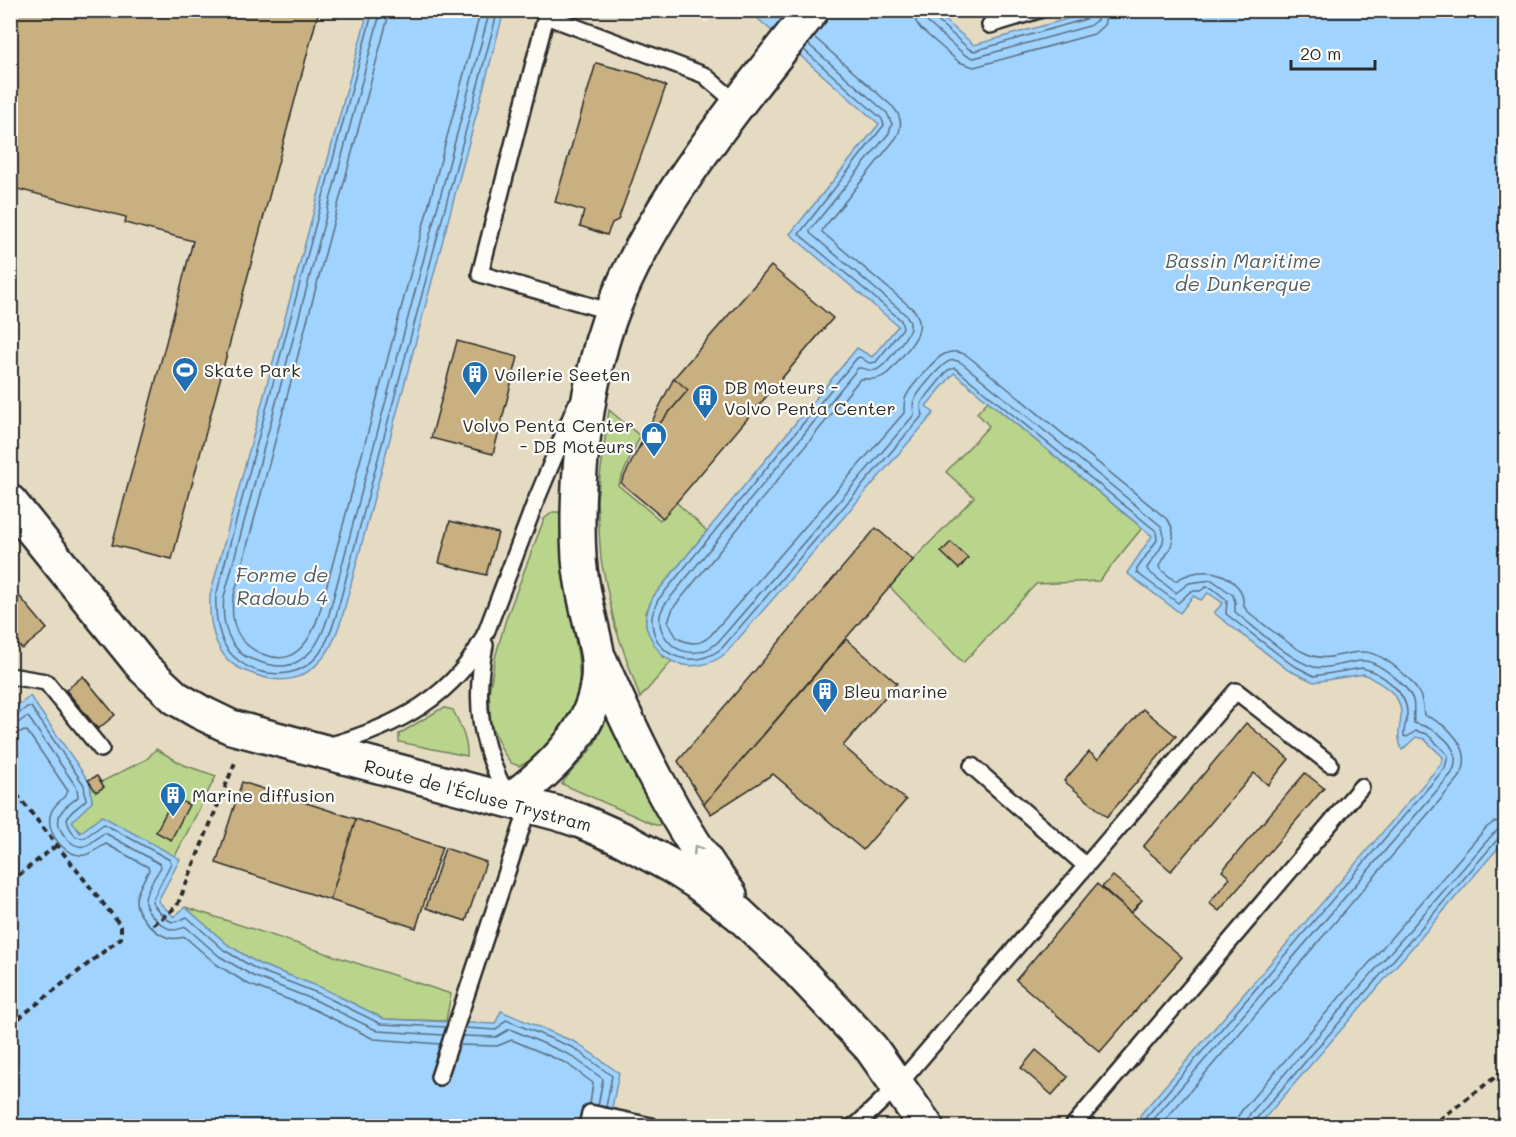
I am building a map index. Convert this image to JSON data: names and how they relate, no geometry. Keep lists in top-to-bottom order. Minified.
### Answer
{"streets":{"main road":["Route de l'Écluse Trystram"]},"water":["Bassin Maritime de Dunkerque","Forme de Radoub 4"],"places":{"sports":["Skate Park"],"building":["Voilerie Seeten","DB Moteurs - Volvo Penta Center","Bleu marine","Marine diffusion"],"shop":["Volvo Penta Center - DB Moteurs"]},"scale_bar":"20 m"}
